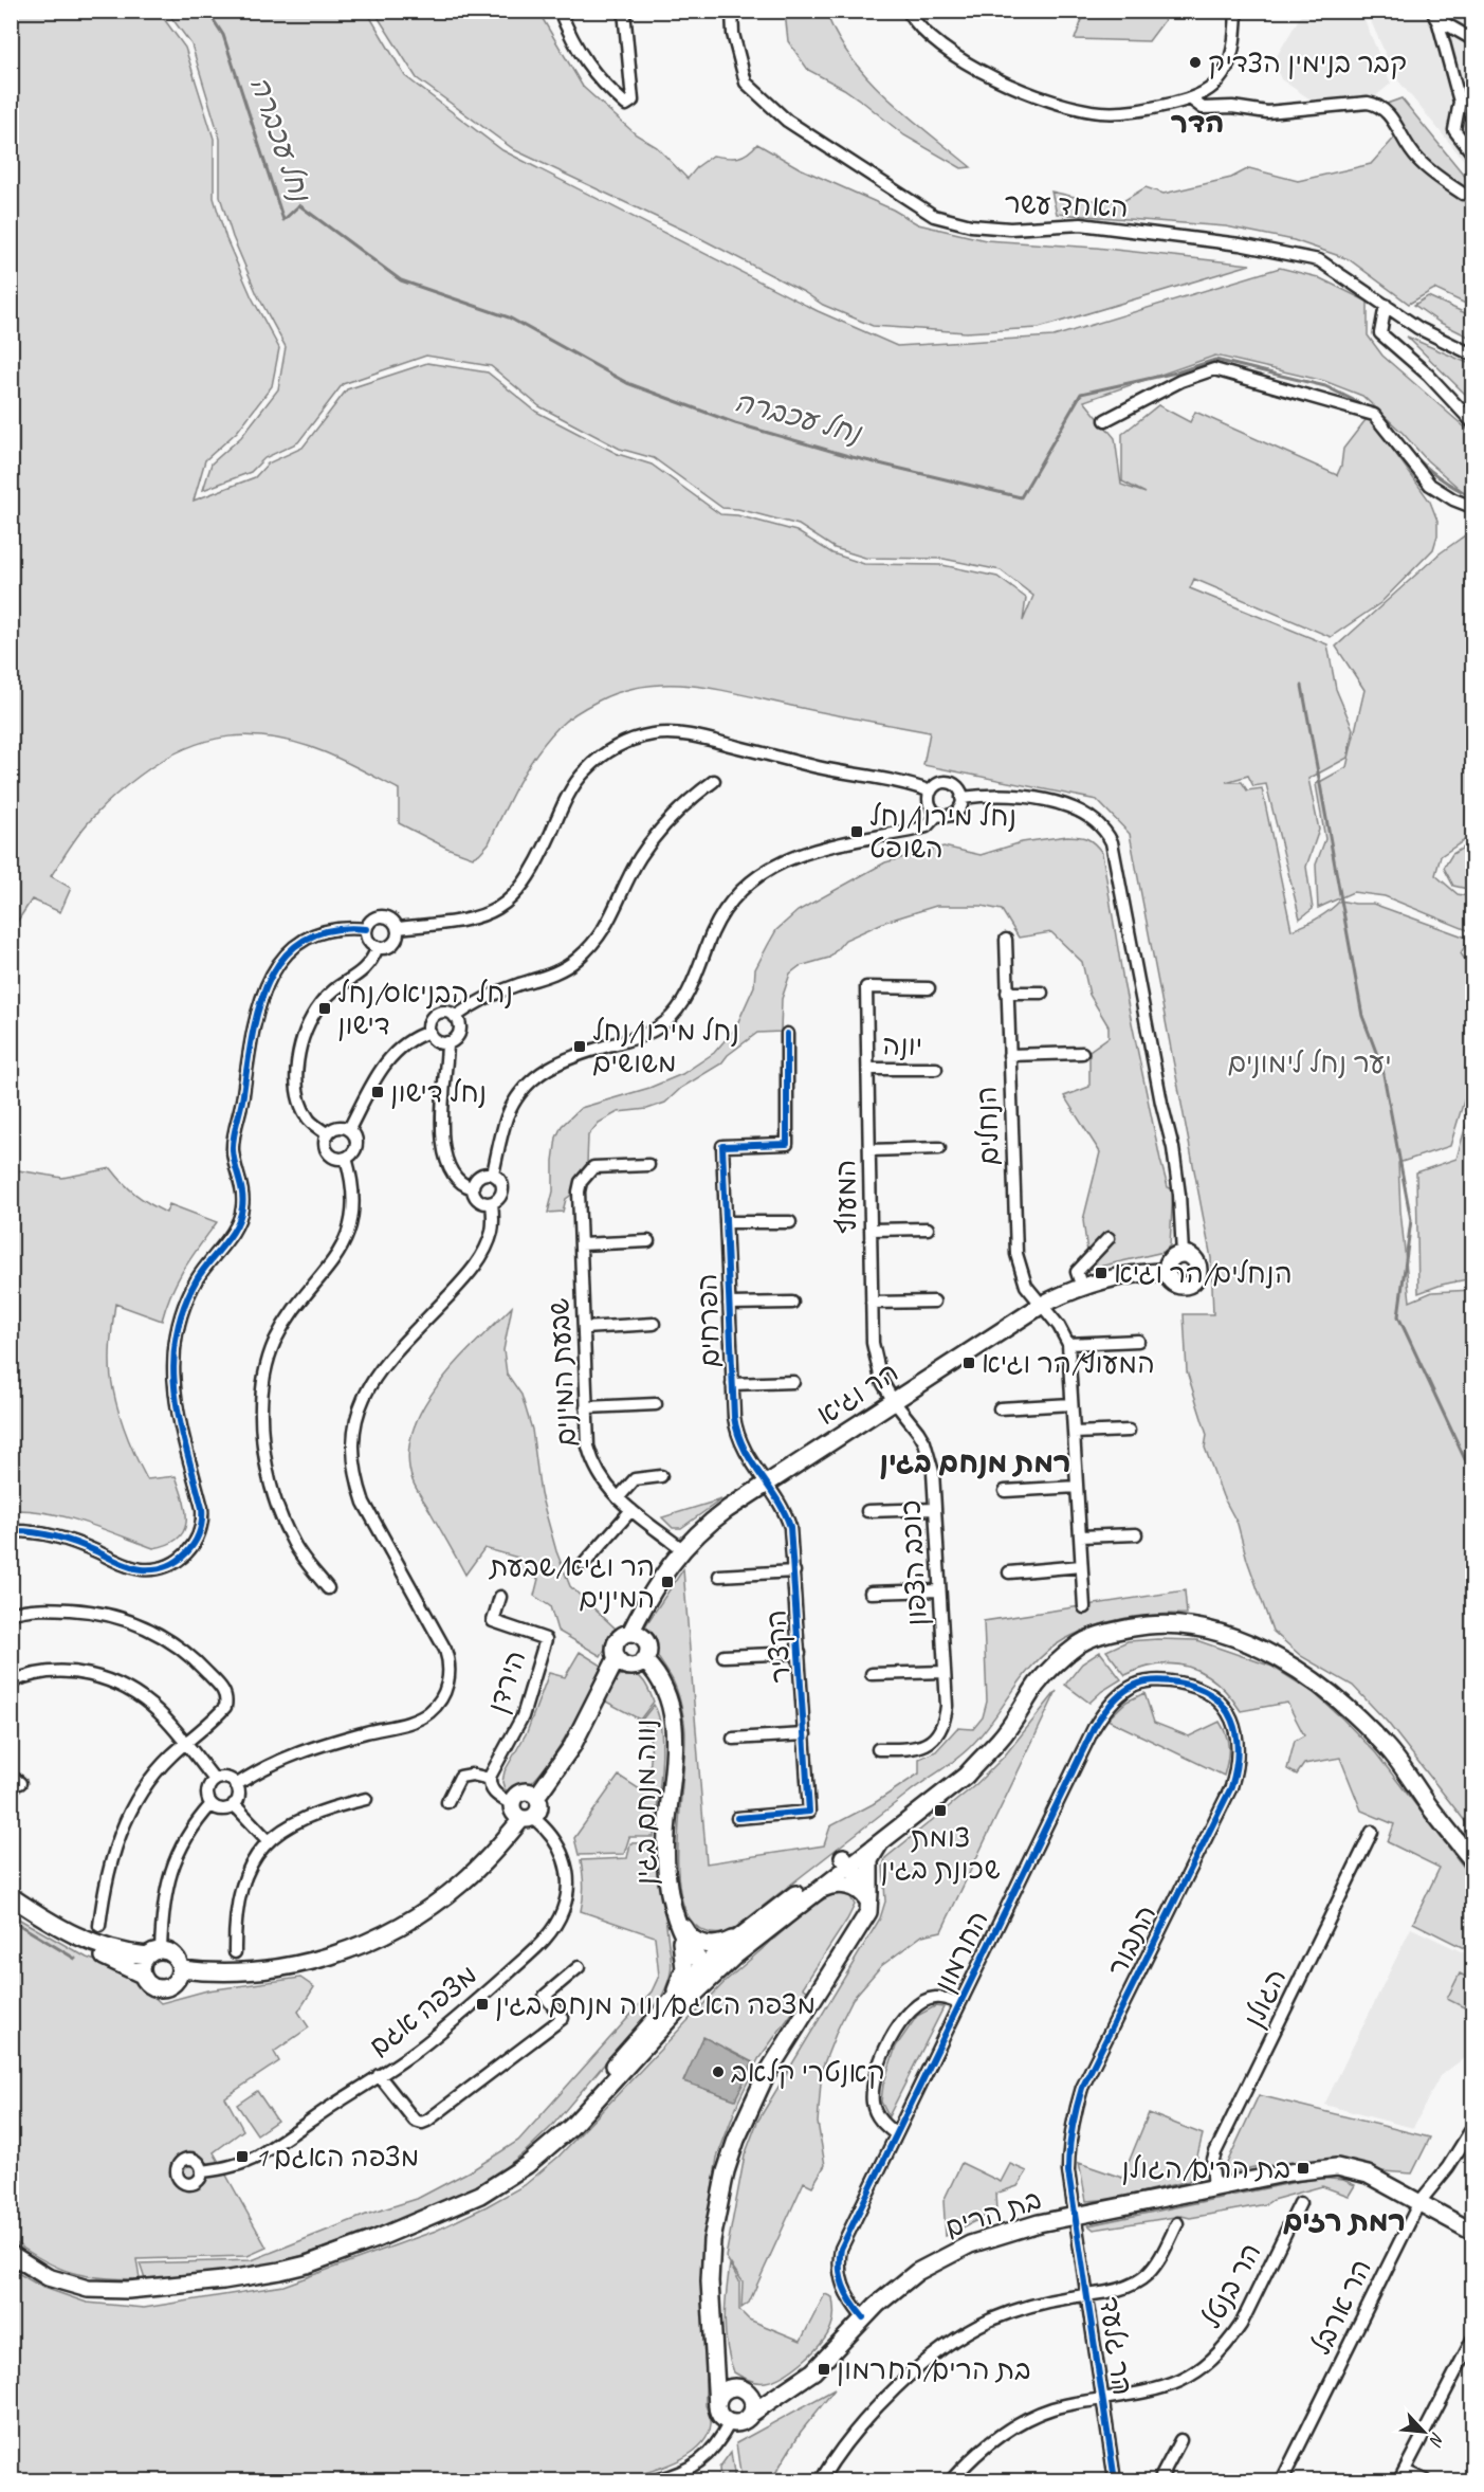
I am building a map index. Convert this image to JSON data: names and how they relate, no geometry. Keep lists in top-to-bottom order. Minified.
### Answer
{"streets":{"street":["האחד עשר","יונה","הנחלים","המעוף","הפרחים","שבעת המינים","הר וגיא","כוכב הצפון","הקציר","הירדן","נווה מנחם בגין","התבור","החרמון","הגולן","מצפה אגם","בת הרים","הר בנטל","הר ארבל","הר גלעד"]},"crossings":[["יונה","המעוף"],["הנחלים","הר וגיא"],["המעוף","הר וגיא"],["המעוף","כוכב הצפון"],["הפרחים","הר וגיא"],["הפרחים","הקציר"],["שבעת המינים","הר וגיא"],["הר וגיא","כוכב הצפון"],["הר וגיא","הקציר"],["הר וגיא","נווה מנחם בגין"],["התבור","החרמון"],["התבור","בת הרים"],["התבור","הר גלעד"],["החרמון","בת הרים"],["הגולן","בת הרים"],["בת הרים","הר ארבל"],["בת הרים","הר גלעד"],["הר בנטל","הר גלעד"]],"districts":["הדר","רמת מנחם בגין","רמת רזים"],"water":["נחל עכברה"],"parks":["יער נחל לימונים"],"places":{"other":["קבר בנימין הצדיק","קאנטרי קלאב"],"transit":["נחל מירון/נחל השופט","נחל הבניאס/נחל דישון","נחל מירון/נחל משושים","נחל דישון","הנחלים/הר וגיא","המעוף/הר וגיא","הר וגיא/שבעת המינים","צומת שכונת בגין","מצפה האגם/נווה מנחם בגין","מצפה האגם 1","בת הרים/הגולן","בת הרים/החרמון"]},"north":"bottom right"}
